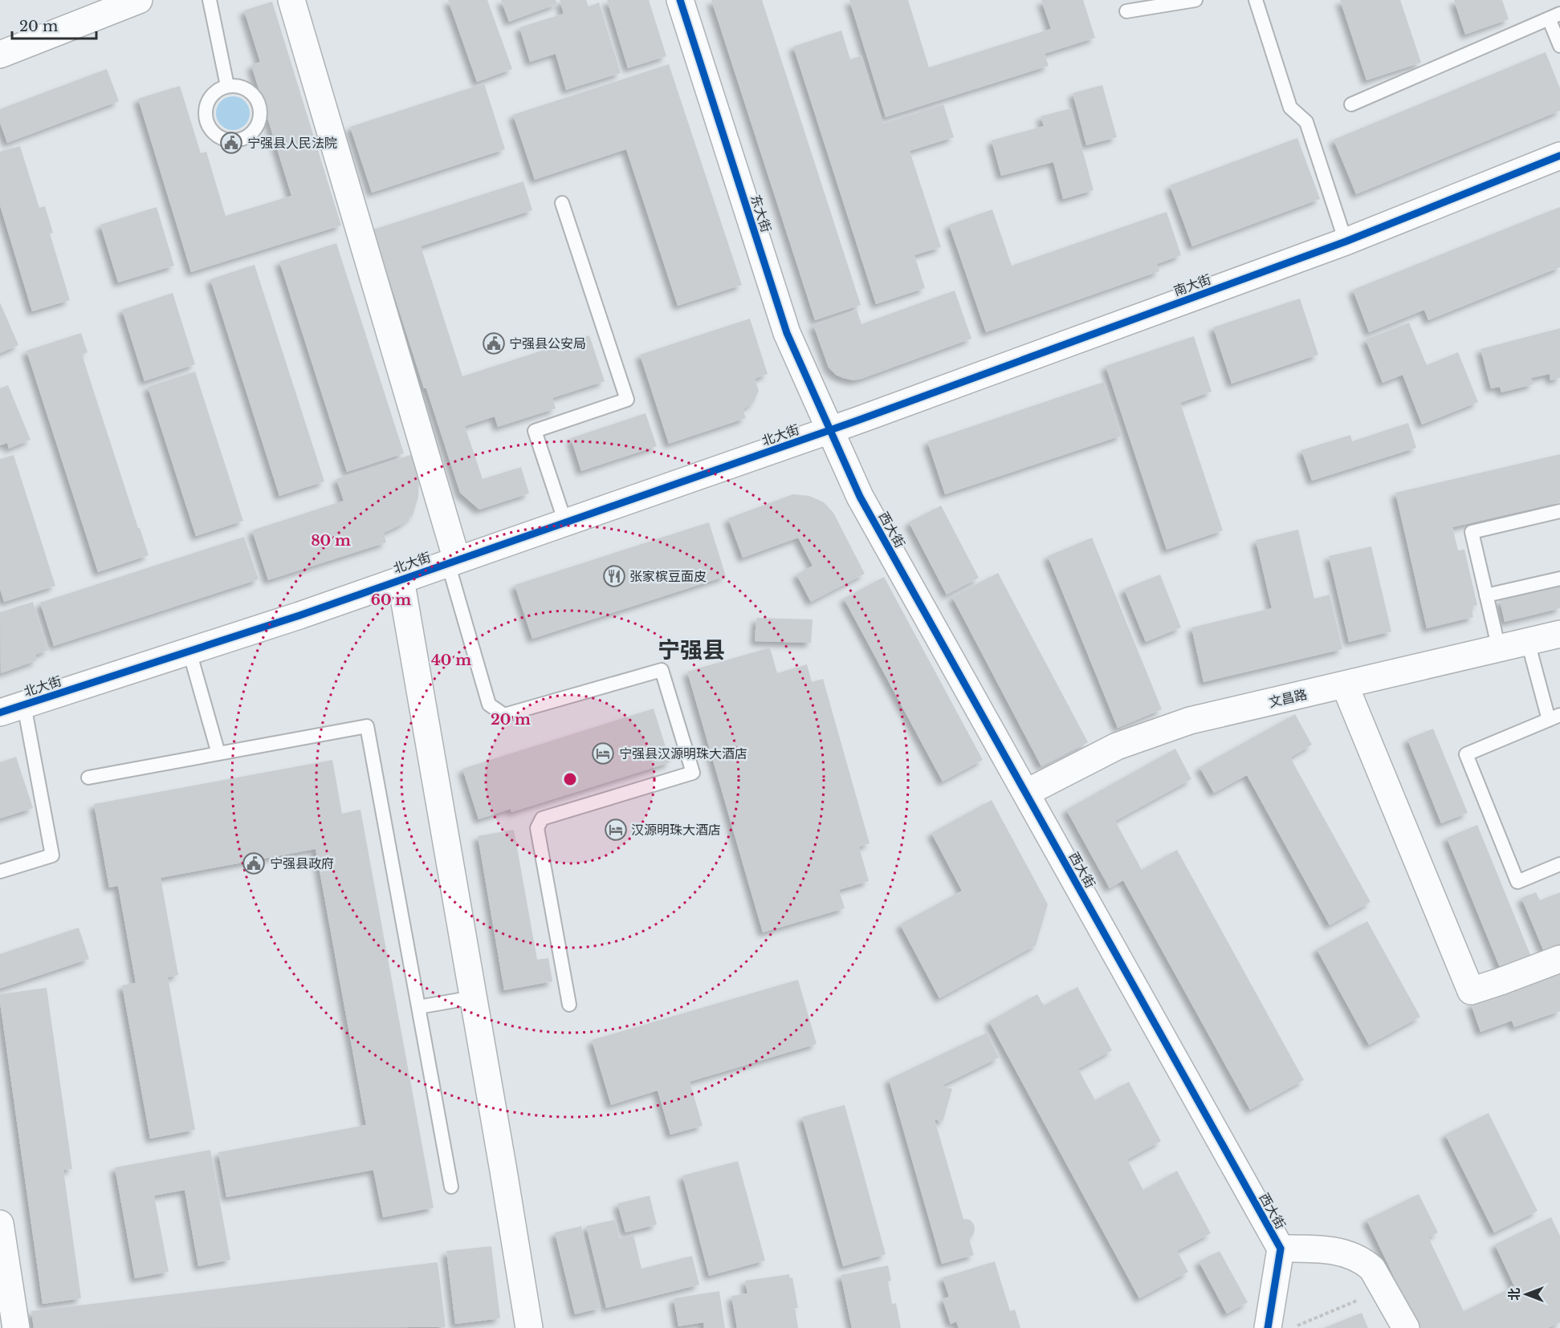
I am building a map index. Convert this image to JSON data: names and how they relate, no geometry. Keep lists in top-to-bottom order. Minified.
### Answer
{"streets":{"street":["东大街","南大街","北大街","西大街","文昌路"]},"crossings":[["东大街","南大街"],["东大街","北大街"],["东大街","西大街"],["南大街","北大街"],["南大街","西大街"],["北大街","西大街"],["西大街","文昌路"]],"districts":["宁强县"],"places":{"public building":["宁强县人民法院","宁强县公安局","宁强县政府"],"restaurant":["张家槟豆面皮"],"hotel":["宁强县汉源明珠大酒店","汉源明珠大酒店"]},"scale_bar":"20 m","north":"left","rings":["80 m","60 m","40 m","20 m"]}
